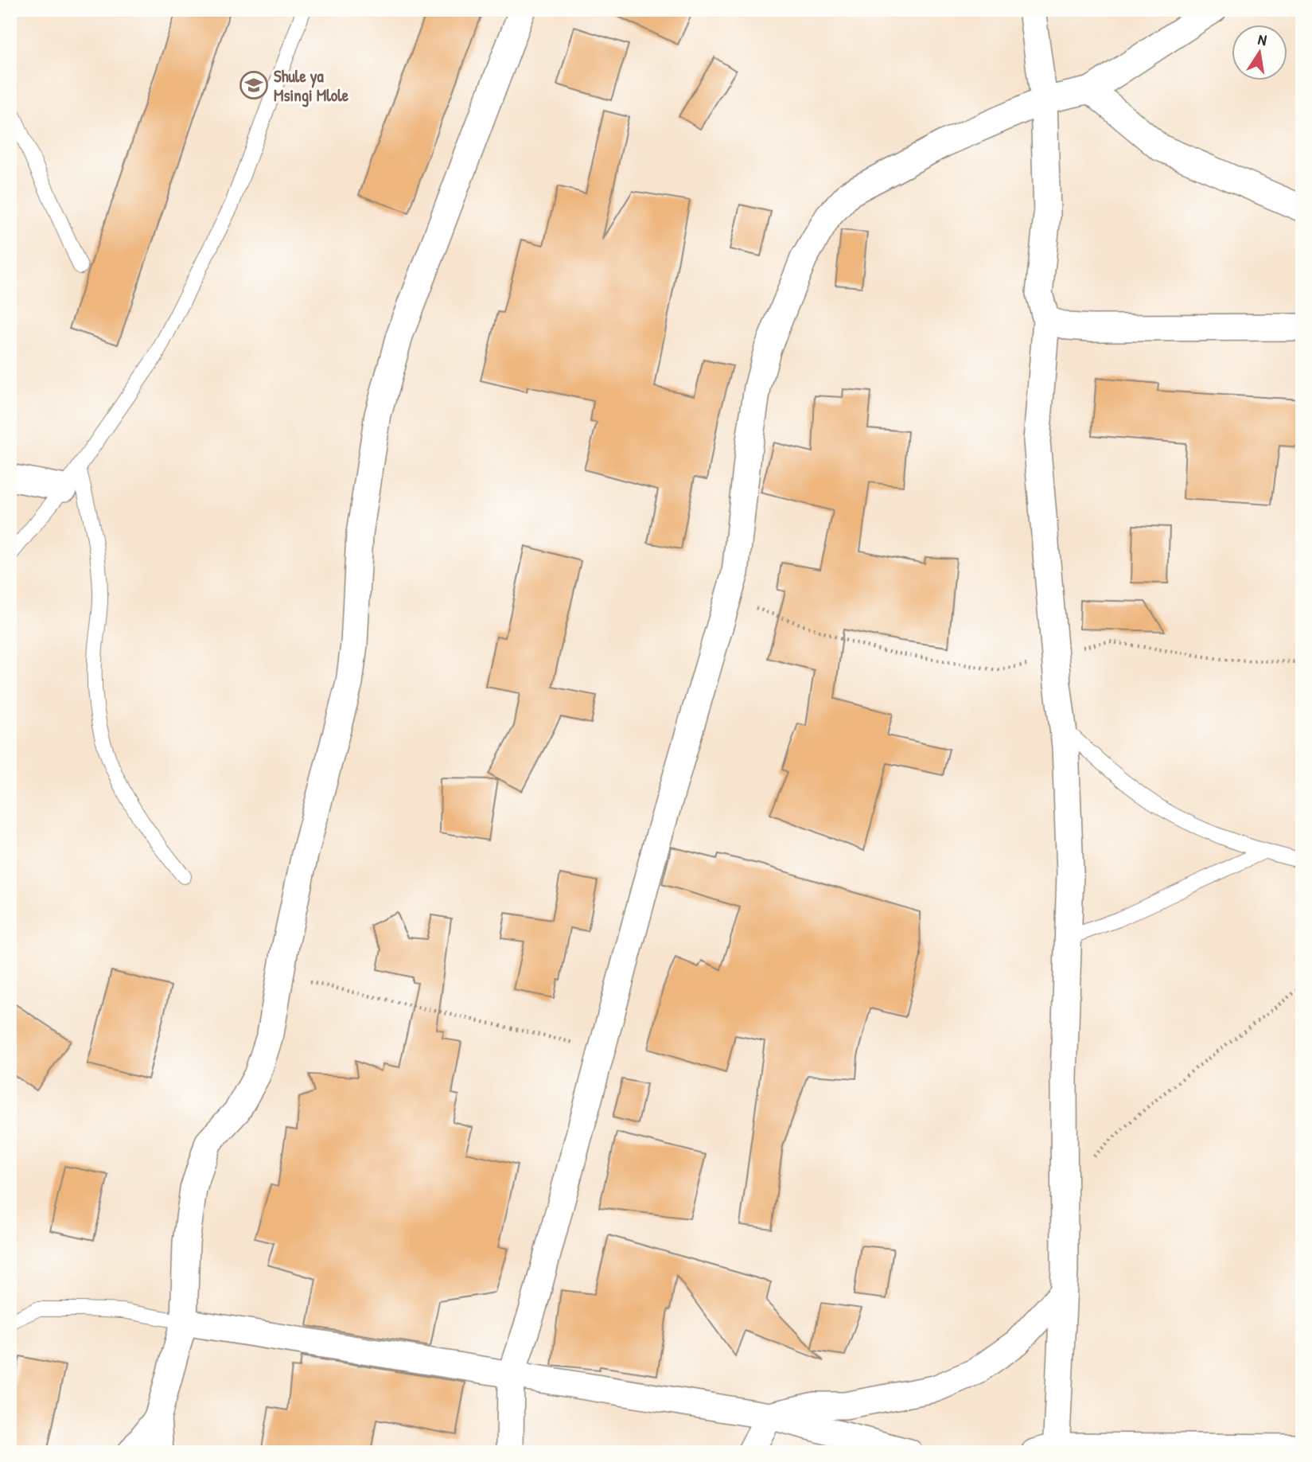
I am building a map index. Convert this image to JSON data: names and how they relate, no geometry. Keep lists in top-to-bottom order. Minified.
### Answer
{"places":{"school or university":["Shule ya Msingi Mlole"]},"north":"top"}
